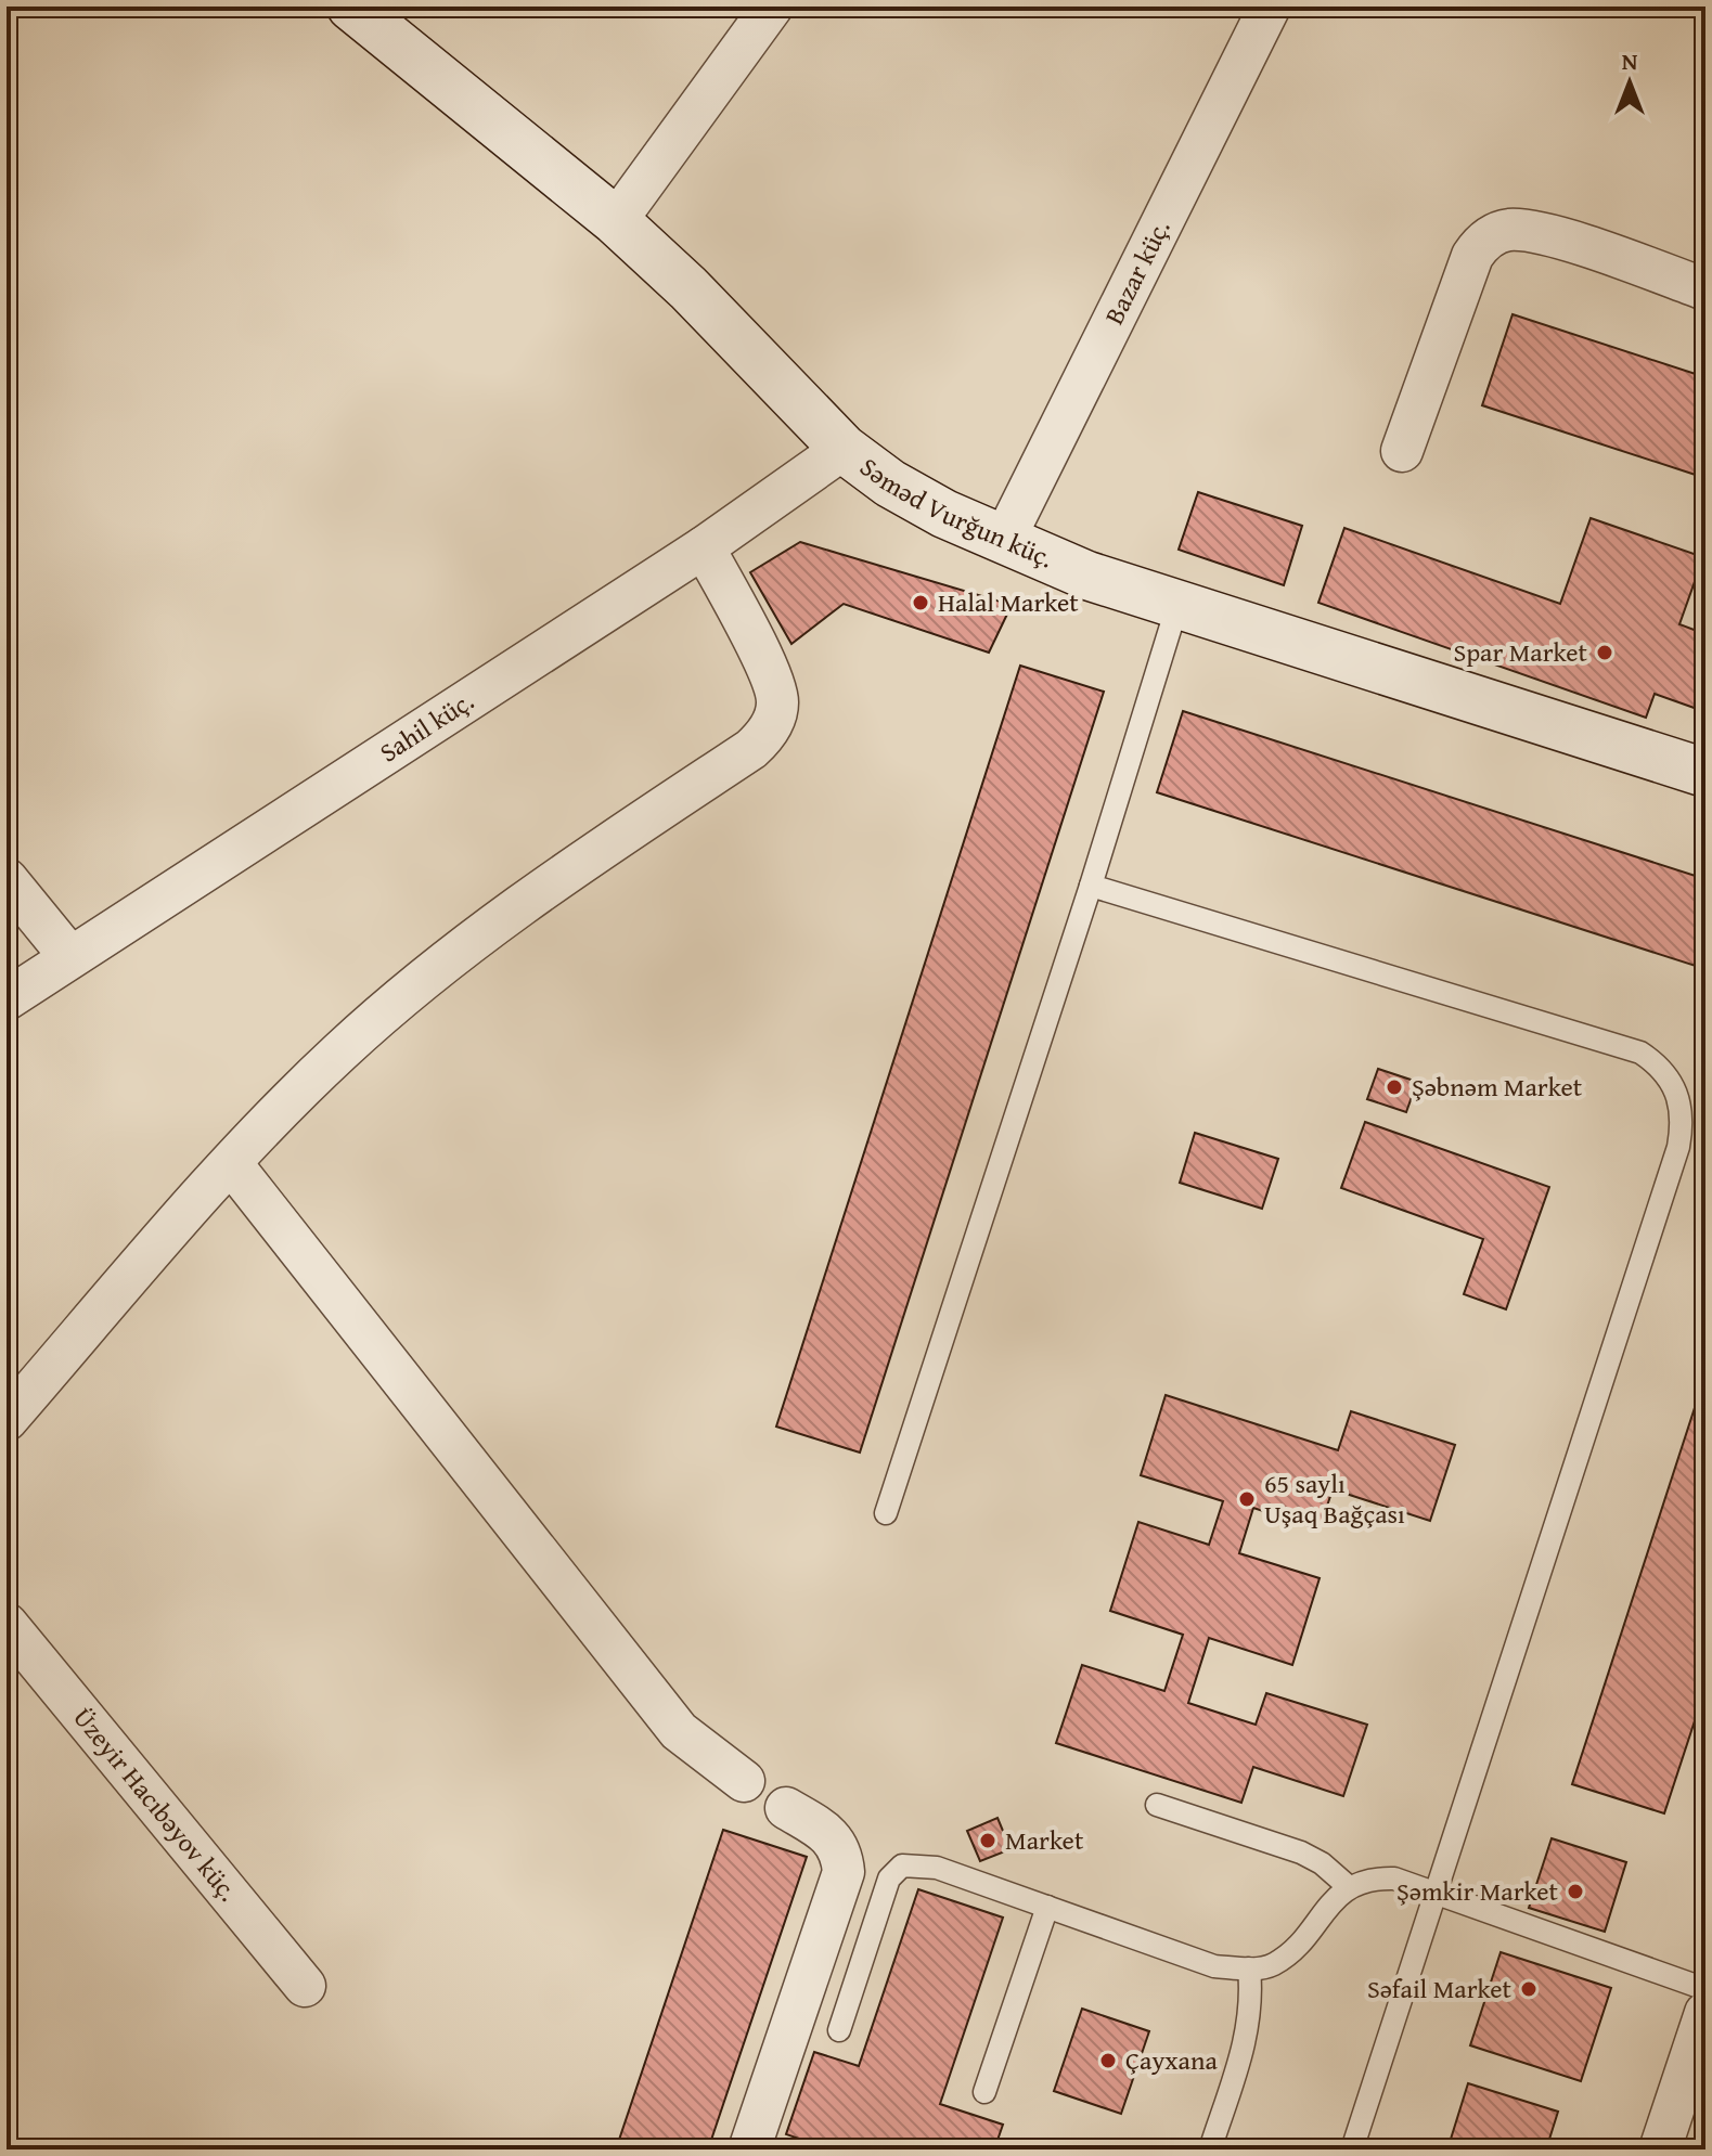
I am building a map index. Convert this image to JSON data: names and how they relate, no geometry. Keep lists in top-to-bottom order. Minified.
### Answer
{"streets":{"main road":["Səməd Vurğun küç."],"street":["Bazar küç.","Sahil küç.","Üzeyir Hacıbəyov küç."]},"crossings":[["Bazar küç.","Səməd Vurğun küç."],["Səməd Vurğun küç.","Sahil küç."]],"places":["Halal Market","Spar Market","Şəbnəm Market","65 saylı Uşaq Bağçası","Market","Şəmkir Market","Səfail Market","Çayxana"],"north":"top"}
